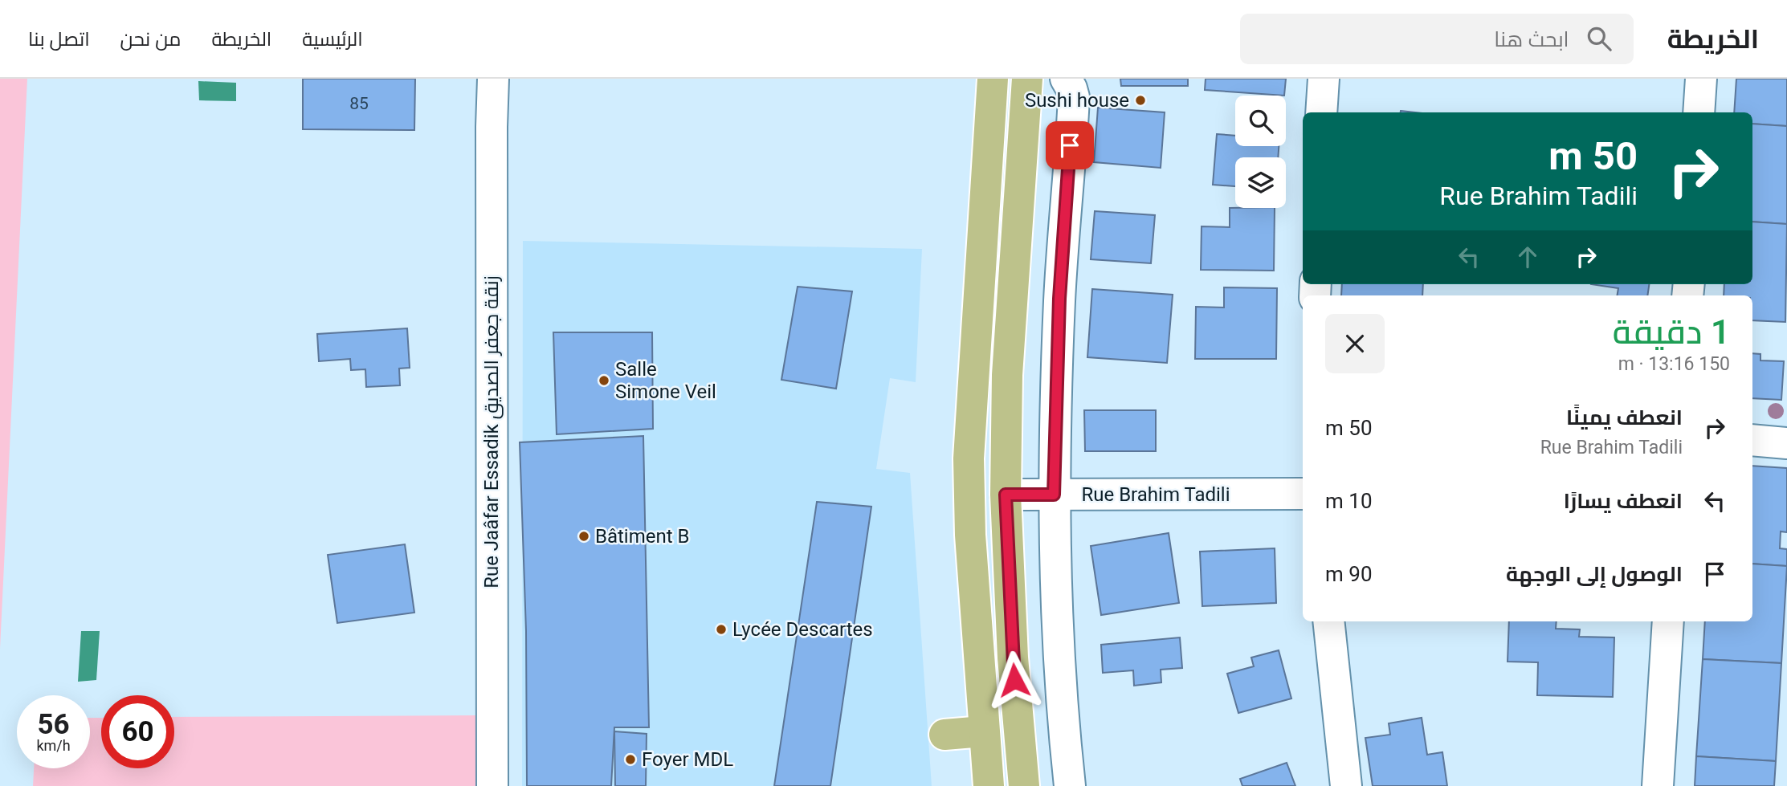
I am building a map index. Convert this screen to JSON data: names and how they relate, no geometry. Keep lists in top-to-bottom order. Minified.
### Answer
{"streets":{"street":["Rue Jaâfar Essadik زنقة جعفر الصديق","Rue Brahim Tadili"]},"places":["Sushi house","Salle Simone Veil","Bâtiment B","Lycée Descartes","Foyer MDL"],"house_numbers":["85"],"page":{"header":"الخريطة","search":"ابحث هنا","nav":["الرئيسية","الخريطة","من نحن","اتصل بنا"],"turn":["50 m","Rue Brahim Tadili"],"heading":["1 دقيقة","150 m · 13:16"],"list":[{"name":"انعطف يمينًا","note":"Rue Brahim Tadili","value":"50 m"},{"name":"انعطف يسارًا","value":"10 m"},{"name":"الوصول إلى الوجهة","value":"90 m"}],"speed":"56 km/h","limit":"60"}}
